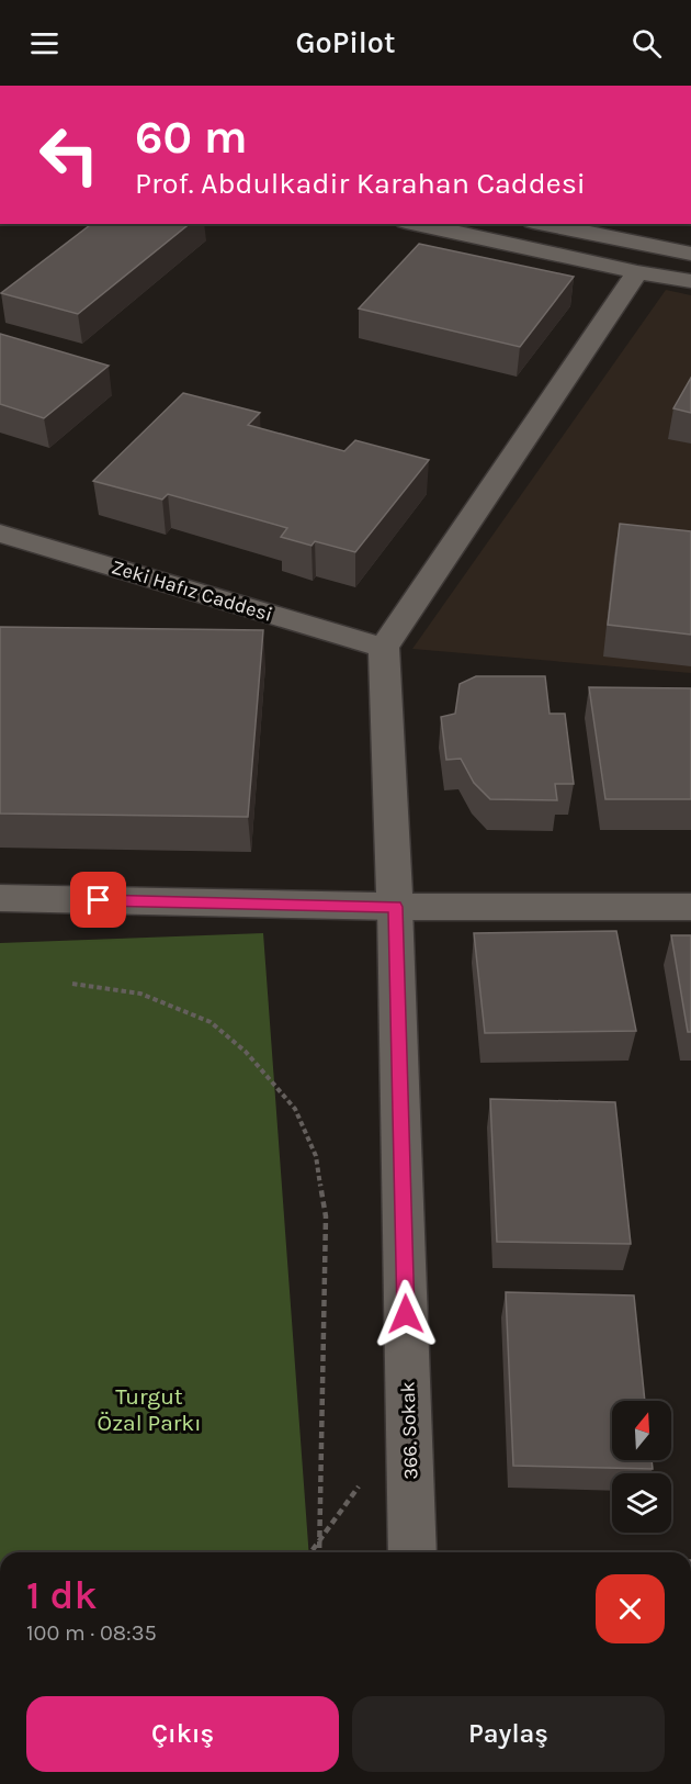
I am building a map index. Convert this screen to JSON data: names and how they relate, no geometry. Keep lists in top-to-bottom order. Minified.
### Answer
{"streets":{"street":["Zeki Hafız Caddesi","366. Sokak"]},"crossings":[["Zeki Hafız Caddesi","366. Sokak"]],"parks":["Turgut Özal Parkı"],"north":"top","page":{"header":"GoPilot","turn":["60 m","Prof. Abdulkadir Karahan Caddesi"],"heading":["1 dk","100 m · 08:35"],"buttons":["Çıkış","Paylaş"]}}
